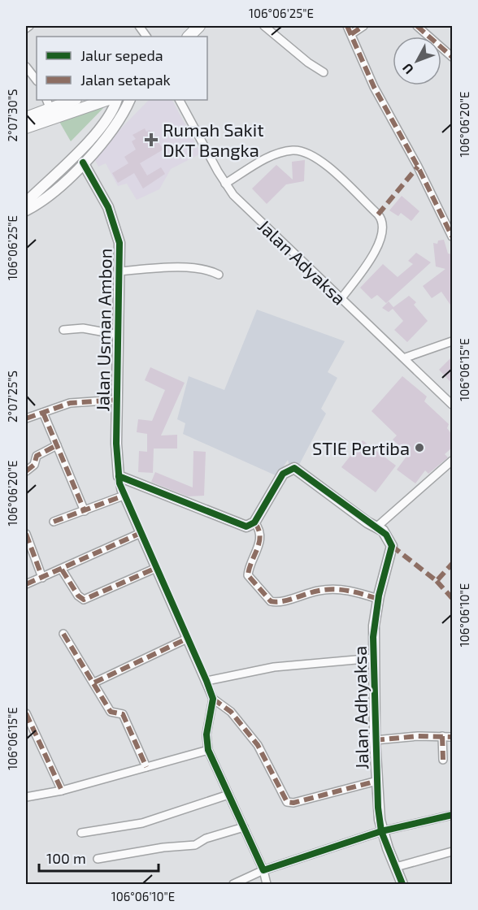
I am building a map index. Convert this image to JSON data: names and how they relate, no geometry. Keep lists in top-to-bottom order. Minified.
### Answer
{"streets":{"street":["Jalan Adyaksa","Jalan Usman Ambon","Jalan Adhyaksa"]},"places":{"health":["Rumah Sakit DKT Bangka"],"other":["STIE Pertiba"]},"legend":["Jalur sepeda","Jalan setapak"],"scale_bar":"100 m","north":"bottom left","coordinates":["106°06'25\"E","2°07'30\"S","106°06'20\"E","106°06'15\"E","2°07'25\"S","106°06'10\"E"]}
